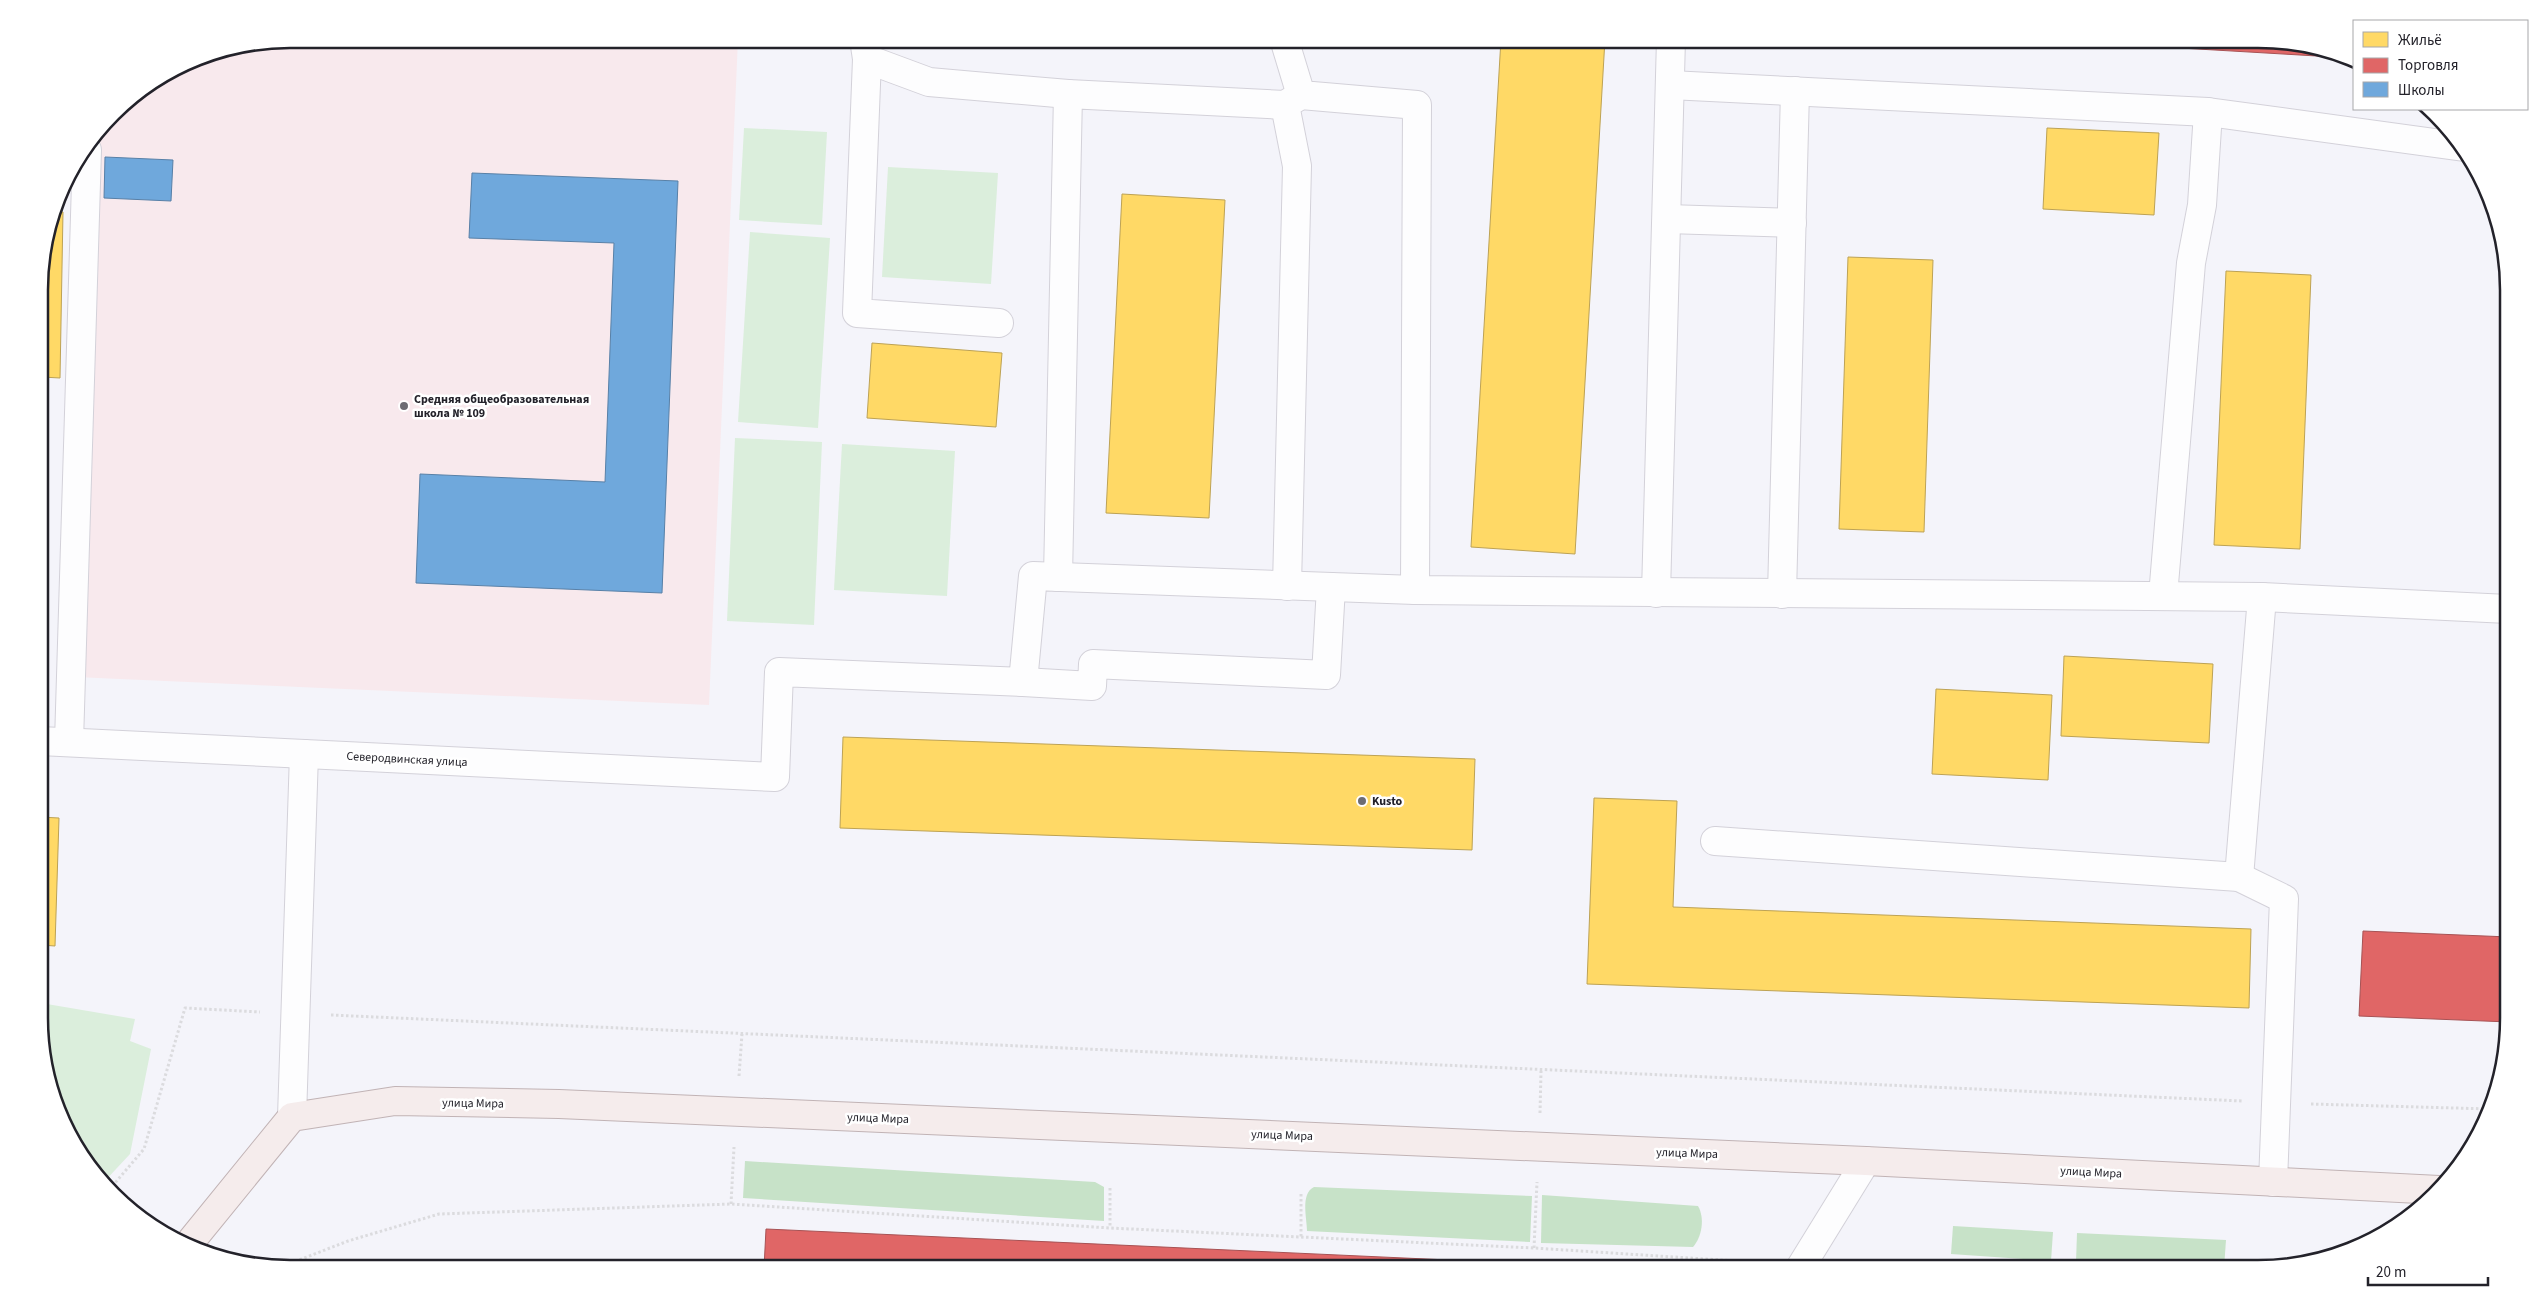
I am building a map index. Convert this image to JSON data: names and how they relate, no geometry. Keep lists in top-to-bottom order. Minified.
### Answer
{"streets":{"main road":["улица Мира"],"street":["Северодвинская улица"]},"places":["Средняя общеобразовательная школа № 109","Kusto"],"legend":["Жильё","Торговля","Школы"],"scale_bar":"20 m"}
